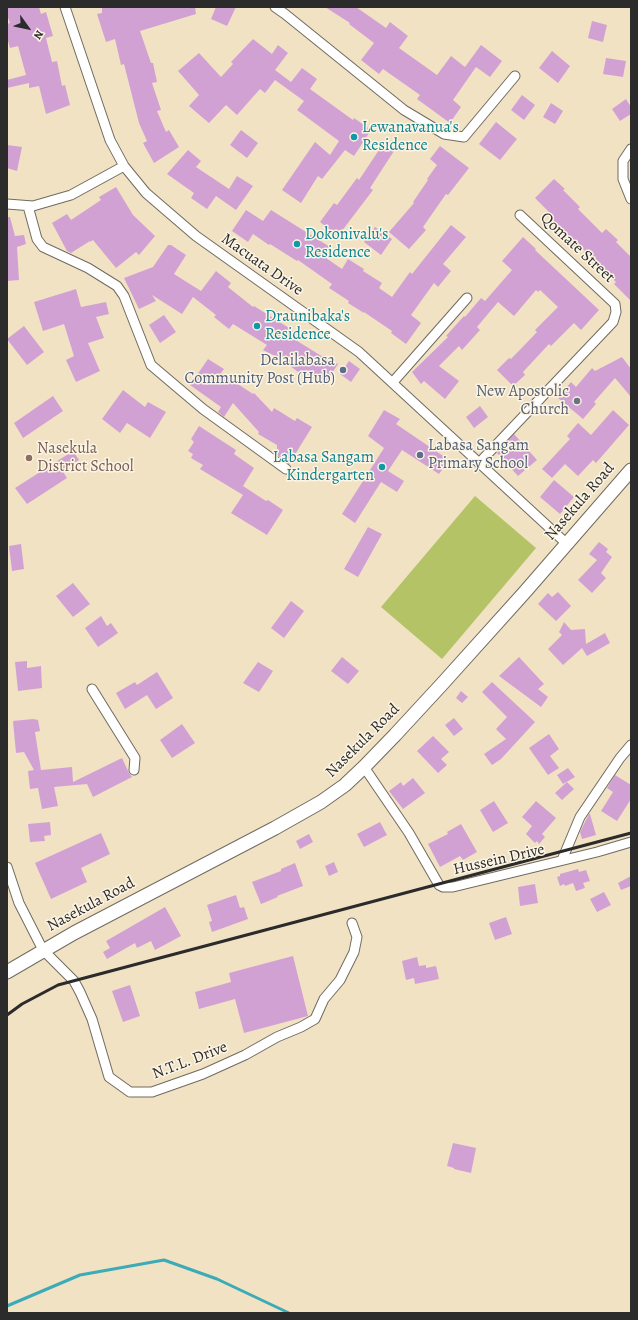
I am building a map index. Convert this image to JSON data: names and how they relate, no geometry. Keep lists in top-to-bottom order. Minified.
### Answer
{"streets":{"main road":["Nasekula Road"],"street":["Qomate Street","Macuata Drive","Hussein Drive","N.T.L. Drive"]},"crossings":[["Qomate Street","Macuata Drive"],["Macuata Drive","Nasekula Road"],["Nasekula Road","Hussein Drive"],["Nasekula Road","N.T.L. Drive"]],"places":["Lewanavanua's Residence","Dokonivalu's Residence","Draunibaka's Residence","Delailabasa Community Post (Hub)","New Apostolic Church","Labasa Sangam Primary School","Nasekula District School","Labasa Sangam Kindergarten"],"north":"bottom right"}
